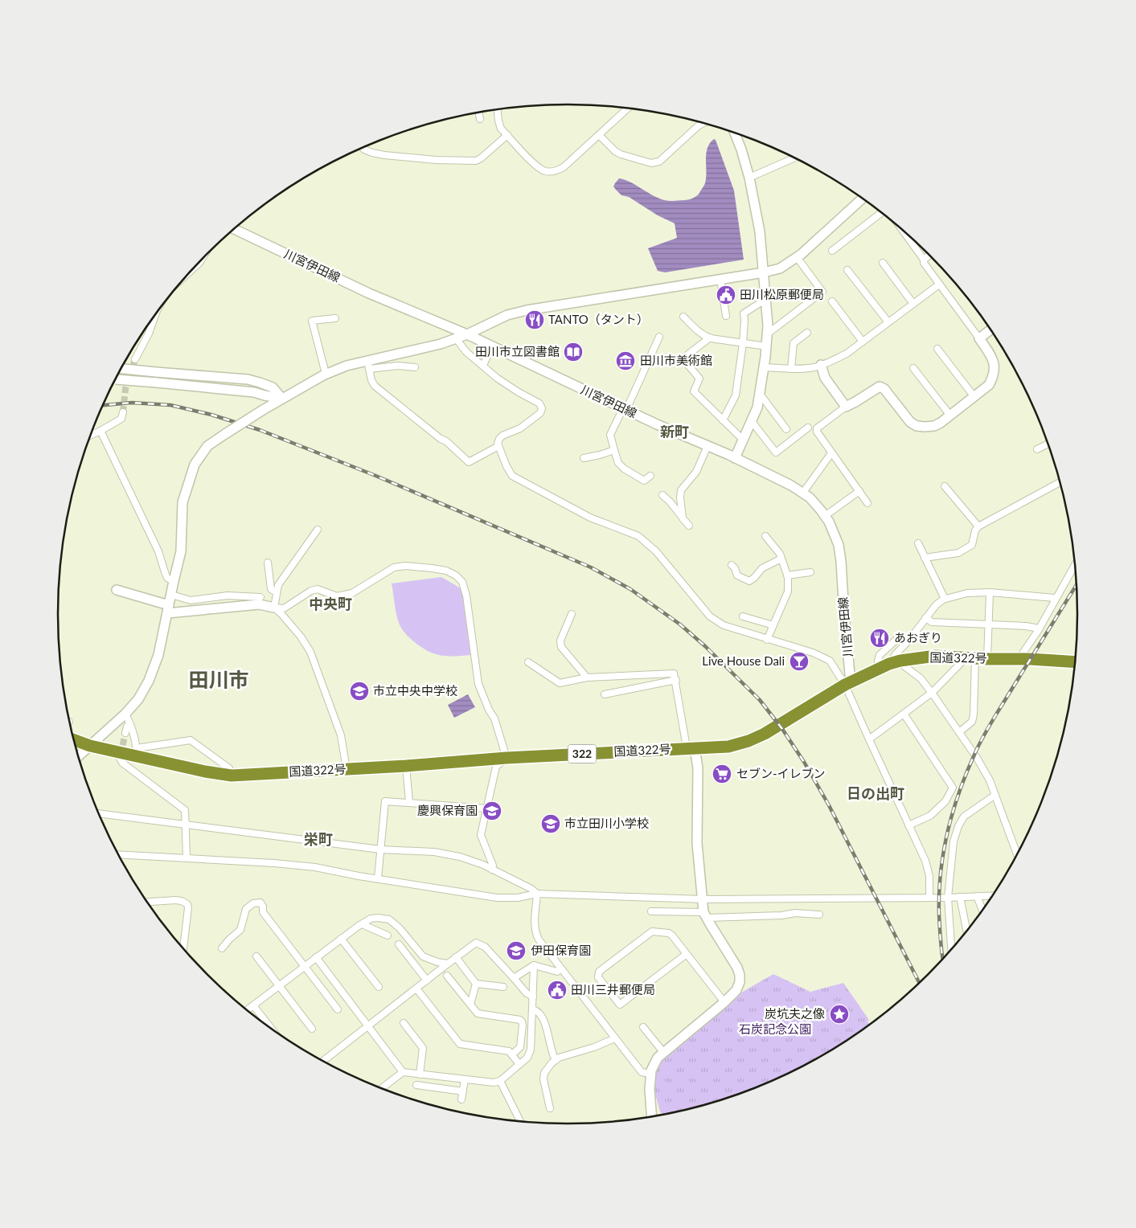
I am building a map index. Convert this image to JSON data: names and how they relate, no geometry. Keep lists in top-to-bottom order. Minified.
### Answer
{"streets":{"highway":["国道322号","322"],"street":["川宮伊田線"]},"crossings":[["川宮伊田線","国道322号"]],"districts":["新町","中央町","田川市","日の出町","栄町"],"parks":["石炭記念公園"],"places":{"public building":["田川松原郵便局","田川三井郵便局"],"restaurant":["TANTO（タント）","あおぎり"],"library":["田川市立図書館"],"museum":["田川市美術館"],"bar":["Live House Dali"],"school or university":["市立中央中学校","慶興保育園","市立田川小学校","伊田保育園"],"supermarket":["セブン-イレブン"],"place":["炭坑夫之像"]}}
